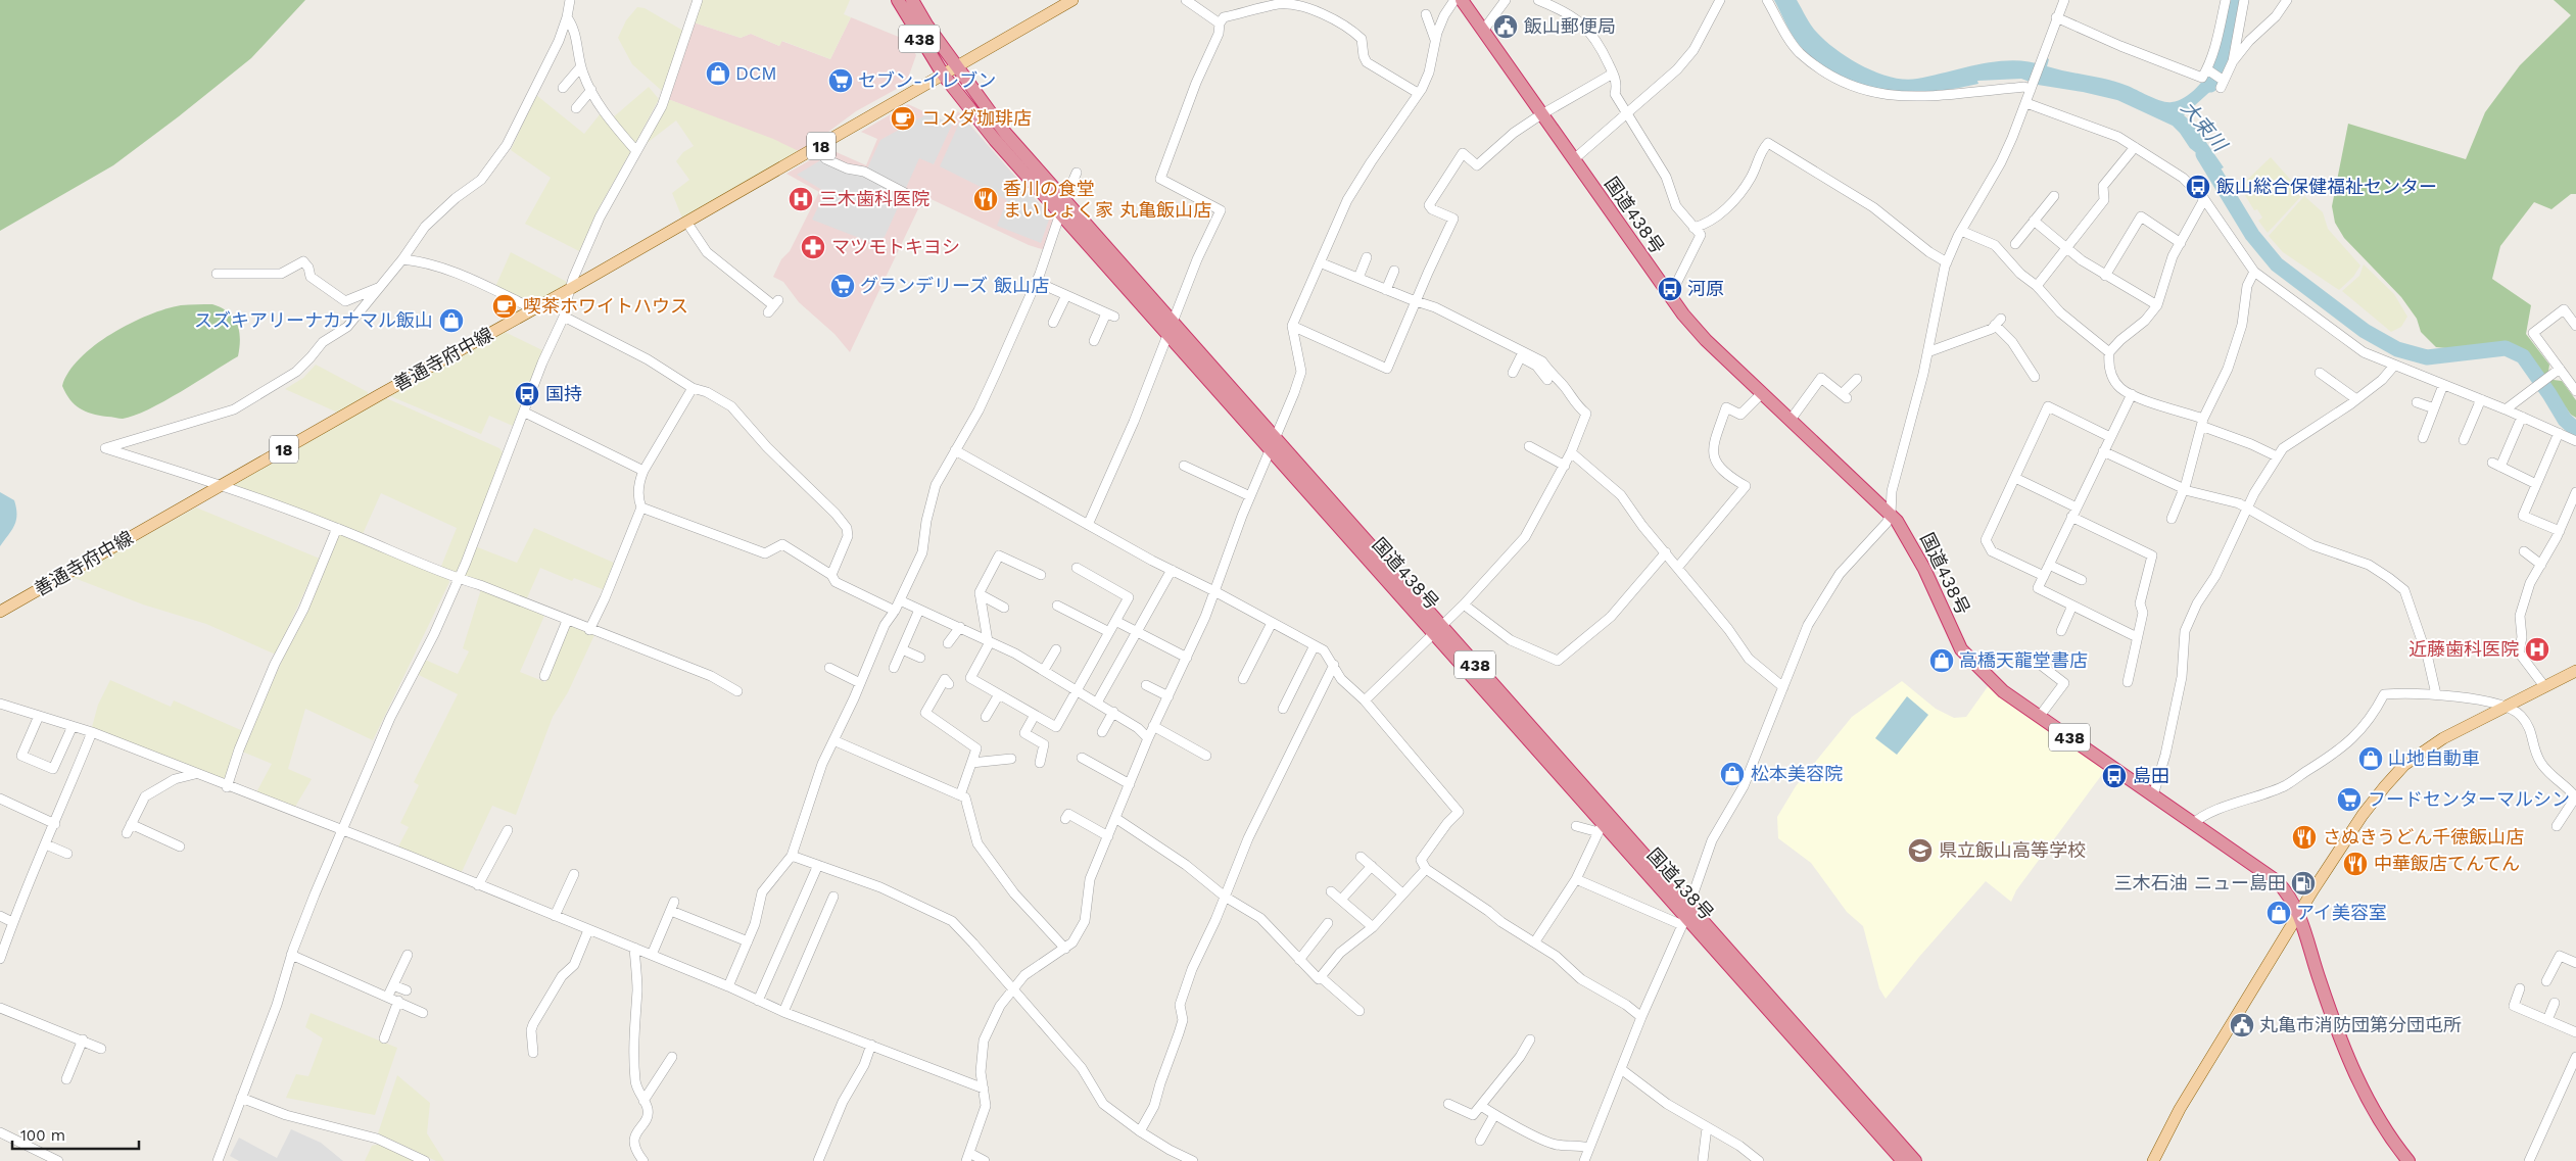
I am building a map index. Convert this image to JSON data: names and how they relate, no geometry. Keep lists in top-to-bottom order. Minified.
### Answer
{"streets":{"highway":["438","国道438号"],"main road":["18","善通寺府中線"]},"crossings":[["国道438号","善通寺府中線"]],"water":["大束川"],"places":{"public building":["飯山郵便局","丸亀市消防団第分団屯所"],"shop":["DCM","スズキアリーナカナマル飯山","高橋天龍堂書店","山地自動車","松本美容院","アイ美容室"],"supermarket":["セブン-イレブン","グランデリーズ 飯山店","フードセンターマルシン"],"cafe":["コメダ珈琲店","喫茶ホワイトハウス"],"bus stop":["飯山総合保健福祉センター","河原","国持","島田"],"hospital":["三木歯科医院","近藤歯科医院"],"restaurant":["香川の食堂 まいしょく家 丸亀飯山店","さぬきうどん千徳飯山店","中華飯店てんてん"],"pharmacy":["マツモトキヨシ"],"school or university":["県立飯山高等学校"],"fuel station":["三木石油 ニュー島田"]},"scale_bar":"100 m"}
